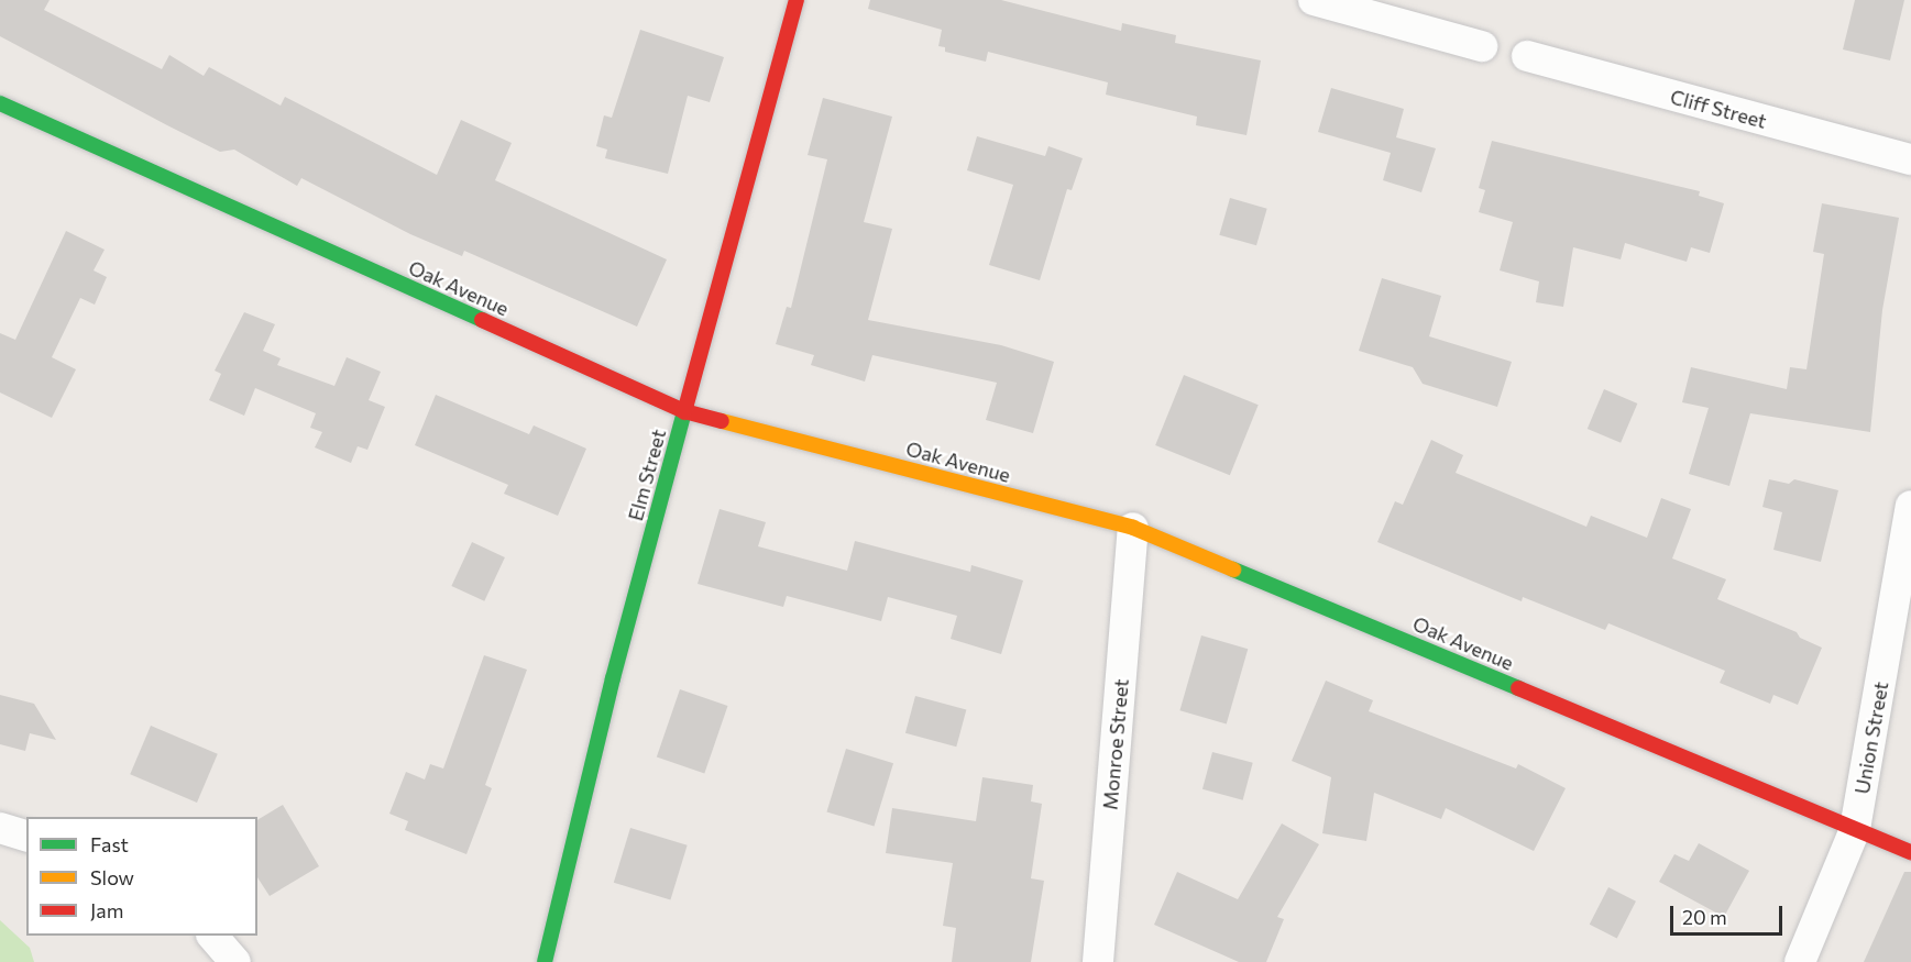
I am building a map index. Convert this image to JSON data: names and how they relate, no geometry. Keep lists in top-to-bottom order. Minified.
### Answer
{"streets":{"street":["Cliff Street","Oak Avenue","Elm Street","Union Street","Monroe Street"]},"crossings":[["Oak Avenue","Elm Street"],["Oak Avenue","Union Street"],["Oak Avenue","Monroe Street"]],"legend":["Fast","Slow","Jam"],"scale_bar":"20 m"}
